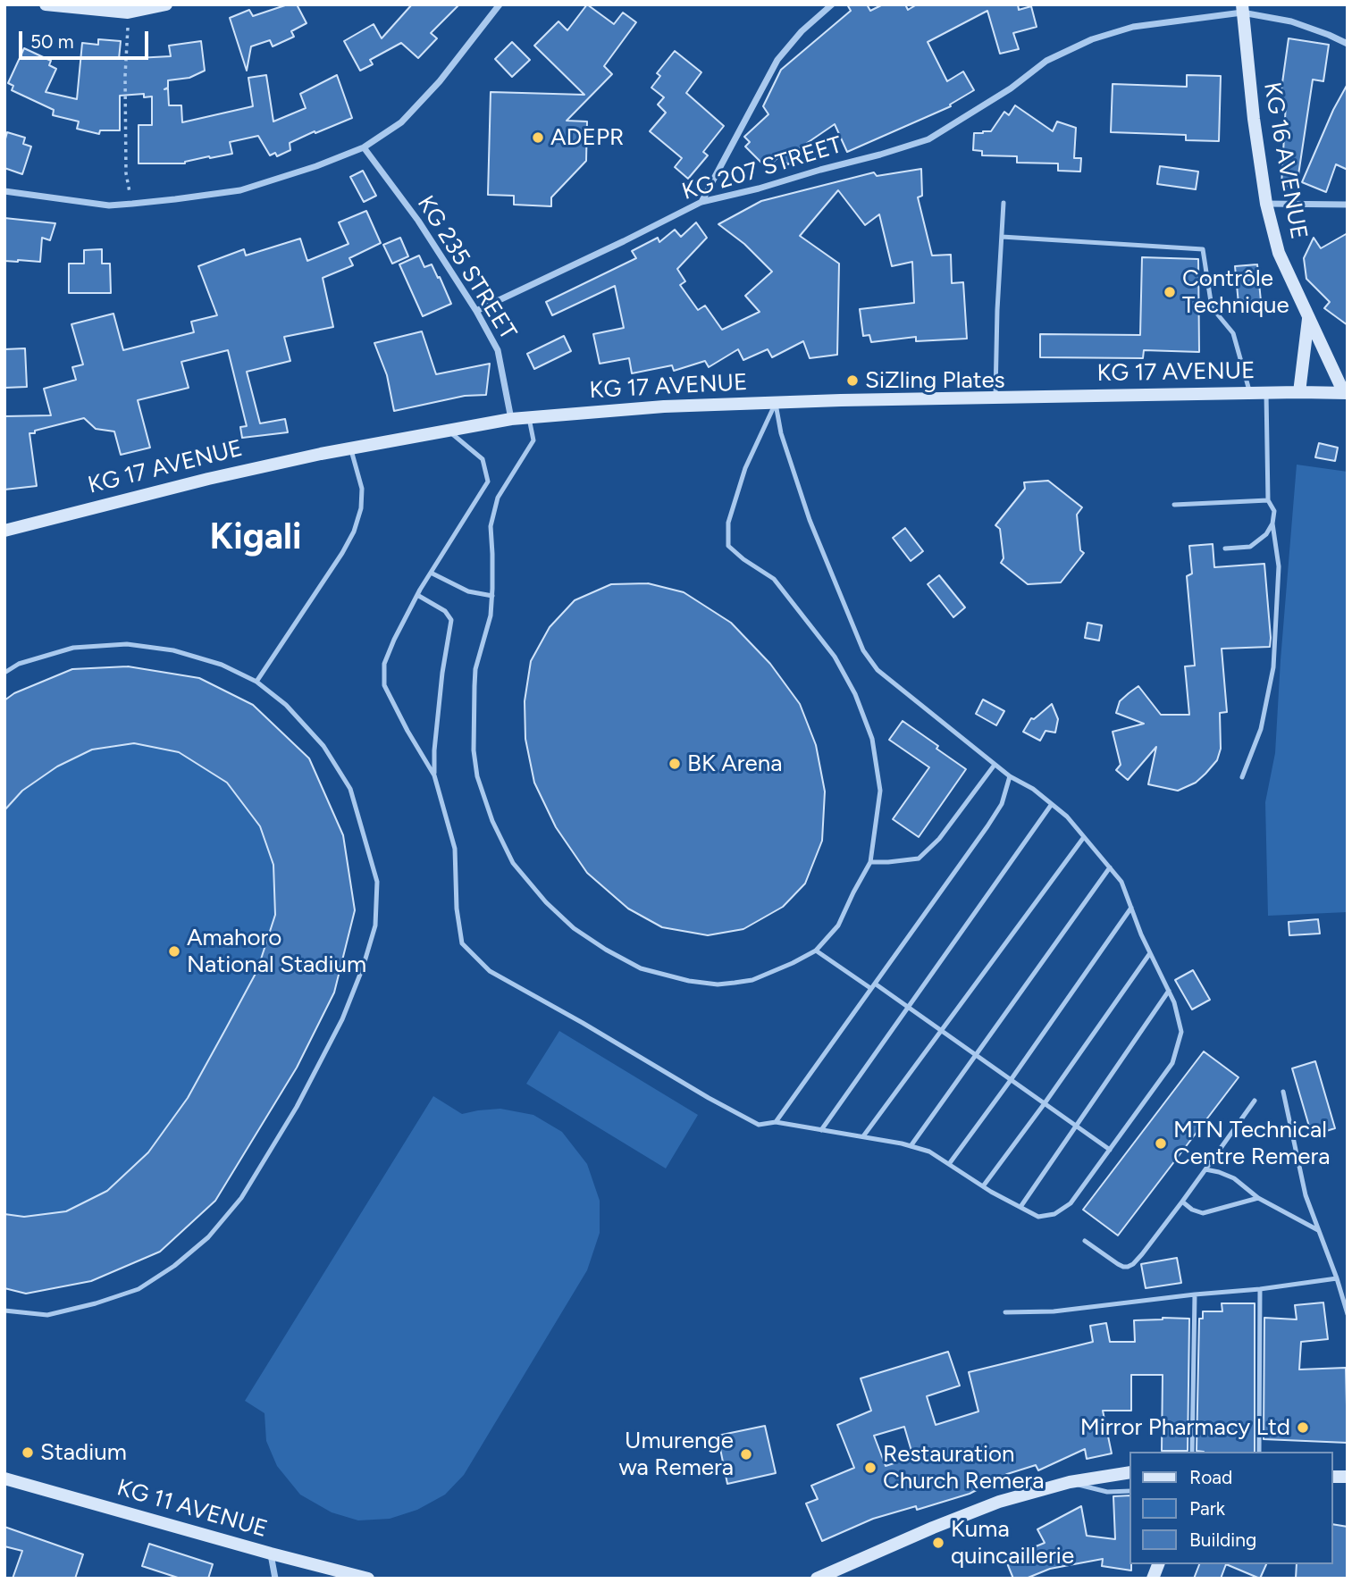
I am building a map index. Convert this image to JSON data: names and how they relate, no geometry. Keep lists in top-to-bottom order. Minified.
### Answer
{"streets":{"street":["KG 16 AVENUE","KG 207 STREET","KG 235 STREET","KG 17 AVENUE","KG 11 AVENUE"]},"crossings":[["KG 16 AVENUE","KG 207 STREET"],["KG 16 AVENUE","KG 17 AVENUE"],["KG 207 STREET","KG 235 STREET"],["KG 235 STREET","KG 17 AVENUE"]],"districts":["Kigali"],"places":["ADEPR","Contrôle Technique","SiZling Plates","BK Arena","Amahoro National Stadium","MTN Technical Centre Remera","Mirror Pharmacy Ltd","Stadium","Umurenge wa Remera","Restauration Church Remera","Kuma quincaillerie"],"legend":["Road","Park","Building"],"scale_bar":"50 m"}
